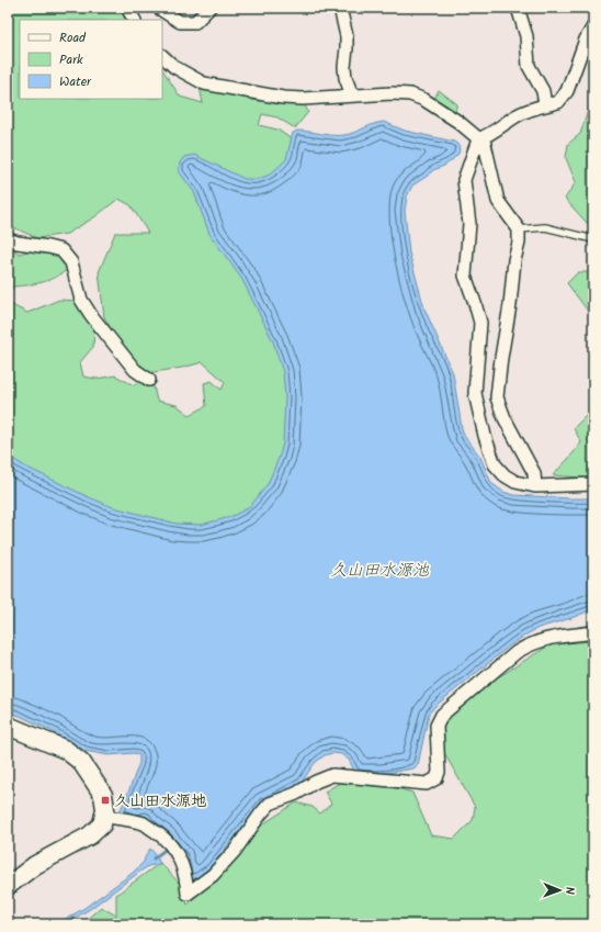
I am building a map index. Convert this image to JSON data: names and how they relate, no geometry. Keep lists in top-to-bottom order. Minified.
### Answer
{"water":["久山田水源池"],"places":{"transit":["久山田水源地"]},"legend":["Road","Park","Water"],"north":"right"}
